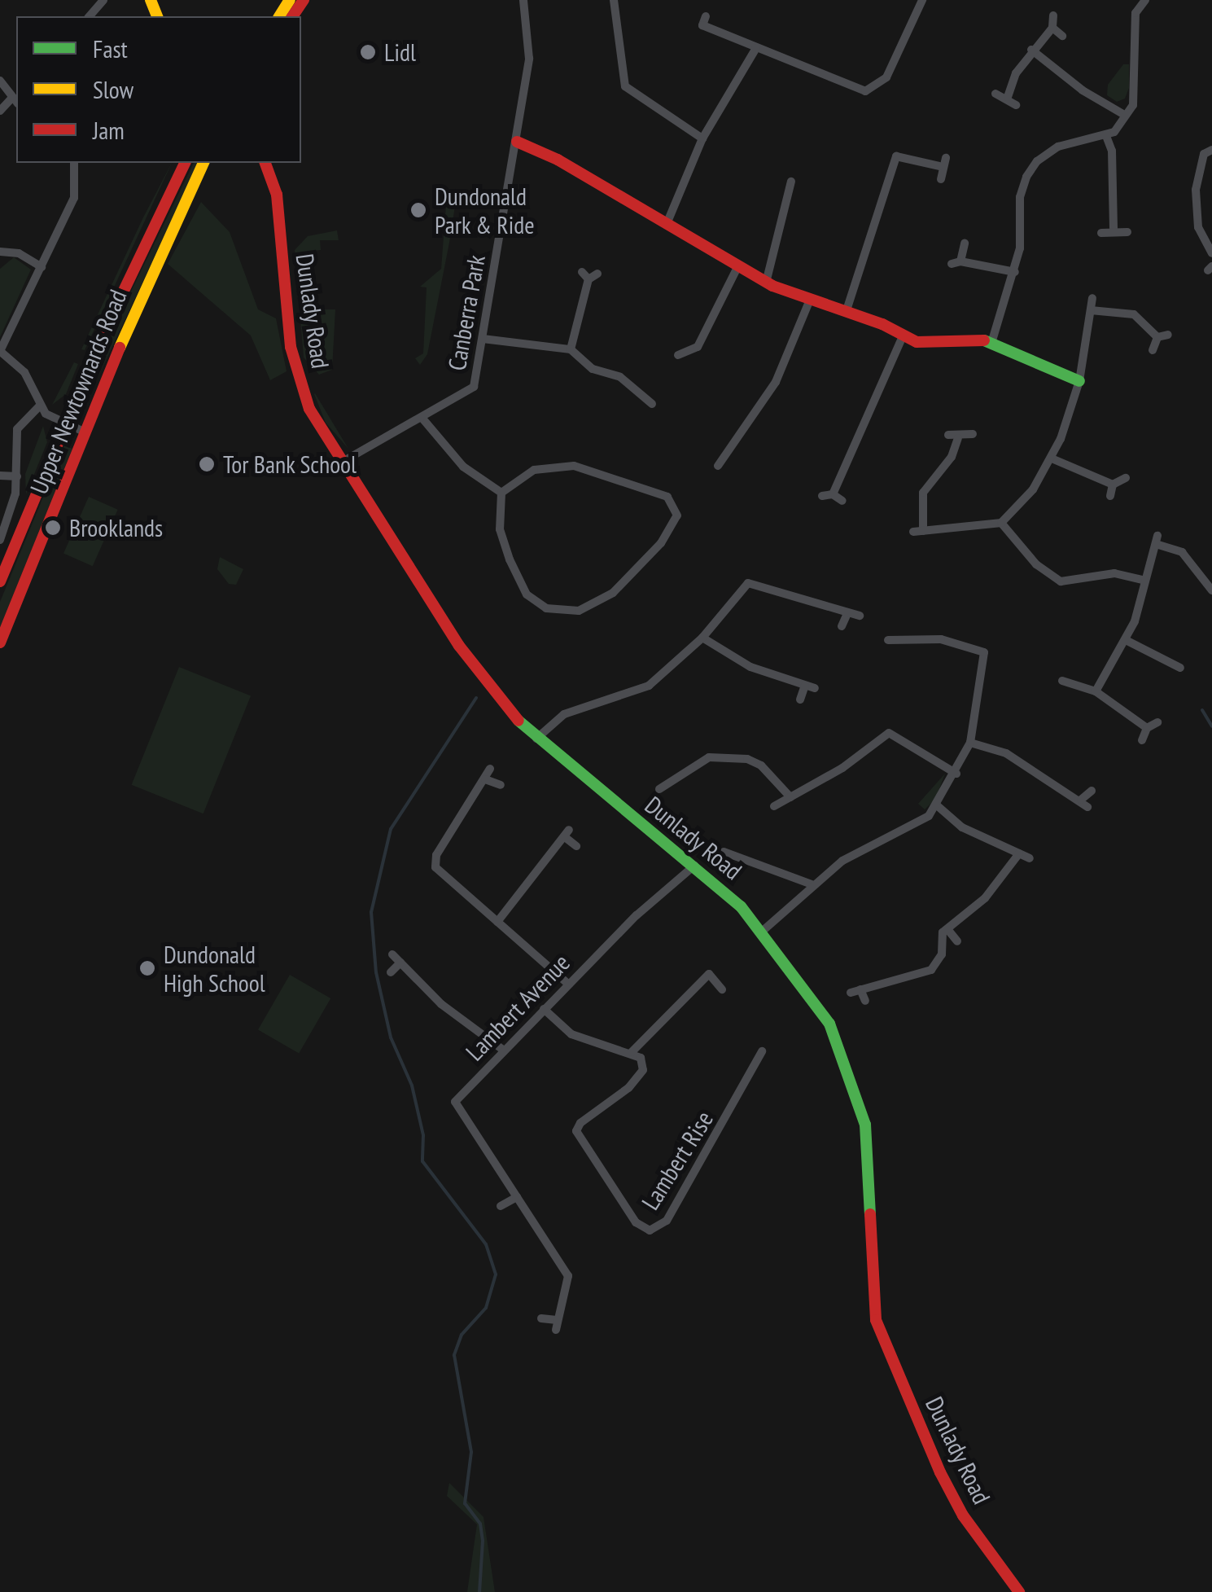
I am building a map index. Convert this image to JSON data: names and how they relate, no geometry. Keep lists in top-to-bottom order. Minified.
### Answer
{"streets":{"main road":["Dunlady Road","Upper Newtownards Road"],"street":["Canberra Park","Lambert Avenue","Lambert Rise"]},"crossings":[["Dunlady Road","Canberra Park"],["Dunlady Road","Lambert Avenue"]],"places":["Lidl","Dundonald Park & Ride","Tor Bank School","Brooklands","Dundonald High School"],"legend":["Fast","Slow","Jam"]}
